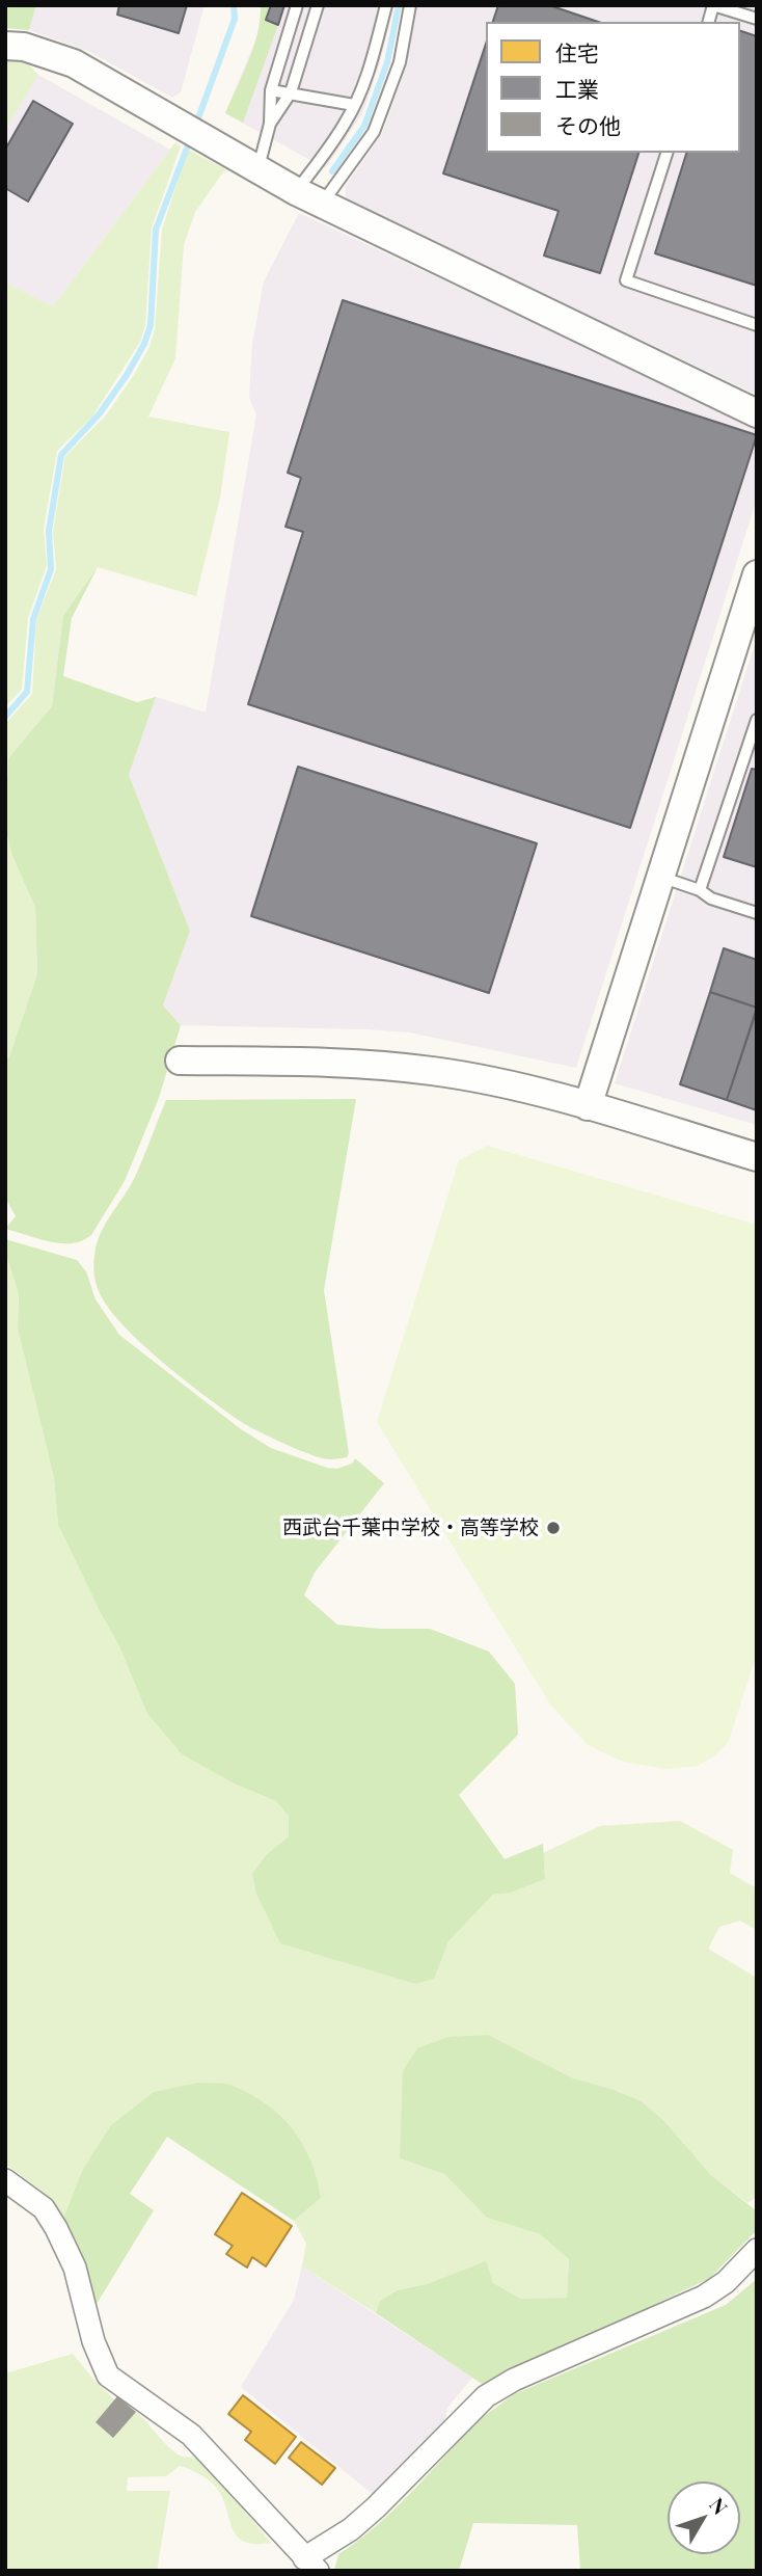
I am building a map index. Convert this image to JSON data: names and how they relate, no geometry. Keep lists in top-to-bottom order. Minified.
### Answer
{"places":["西武台千葉中学校・高等学校"],"legend":["住宅","工業","その他"],"north":"top right"}
